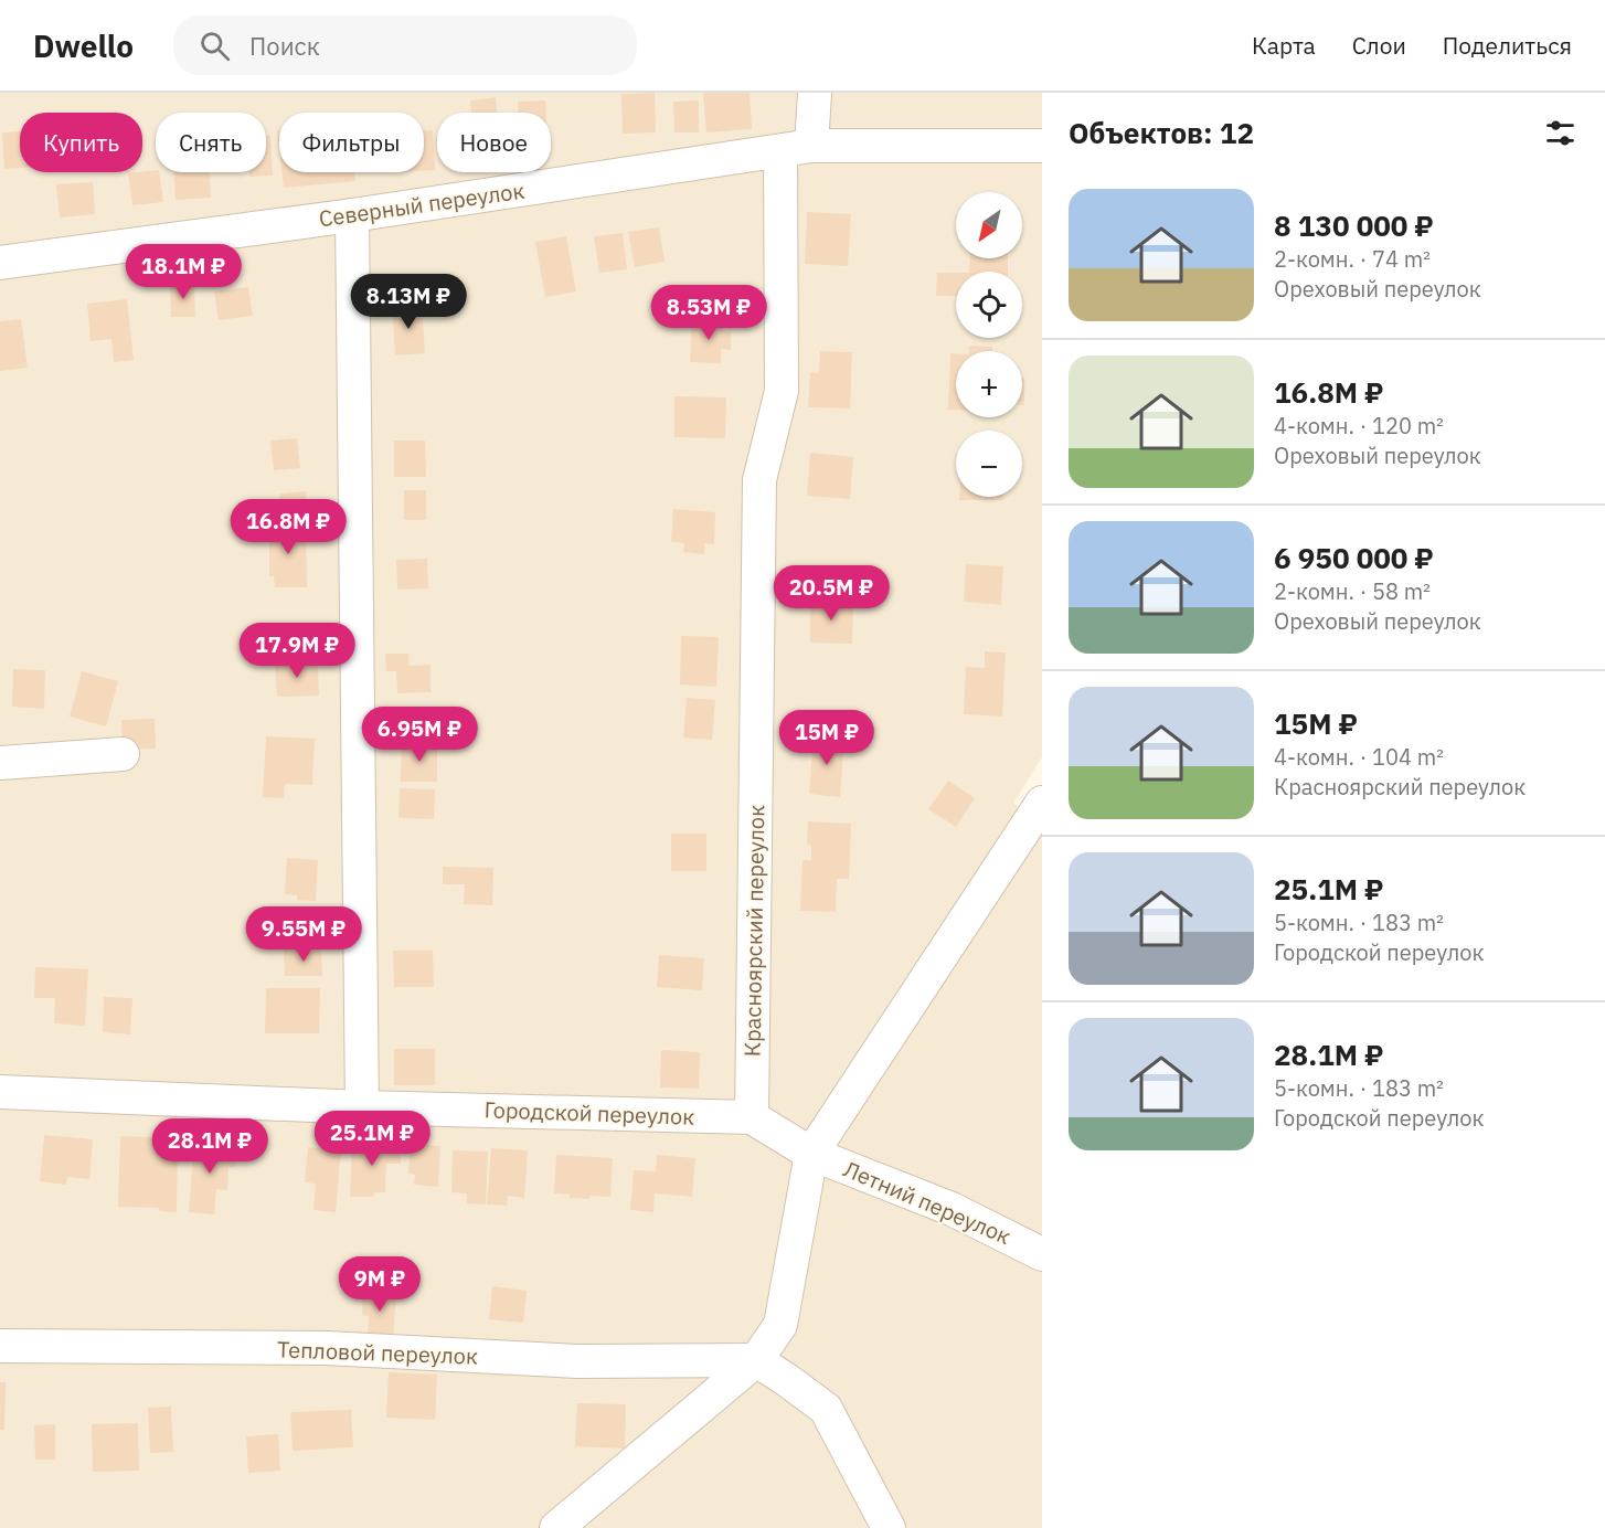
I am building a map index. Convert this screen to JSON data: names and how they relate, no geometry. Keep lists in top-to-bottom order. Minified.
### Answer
{"streets":{"street":["Северный переулок","Красноярский переулок","Городской переулок","Летний переулок","Тепловой переулок"]},"crossings":[["Северный переулок","Красноярский переулок"],["Красноярский переулок","Городской переулок"],["Городской переулок","Летний переулок"]],"north":"bottom left","page":{"header":"Dwello","search":"Поиск","nav":["Карта","Слои","Поделиться"],"heading":"Объектов: 12","chip":["Купить","Снять","Фильтры","Новое"],"list":[{"name":"8 130 000 ₽","note":"2-комн. · 74 m² · Ореховый переулок"},{"name":"16.8M ₽","note":"4-комн. · 120 m² · Ореховый переулок"},{"name":"6 950 000 ₽","note":"2-комн. · 58 m² · Ореховый переулок"},{"name":"15M ₽","note":"4-комн. · 104 m² · Красноярский переулок"},{"name":"25.1M ₽","note":"5-комн. · 183 m² · Городской переулок"},{"name":"28.1M ₽","note":"5-комн. · 183 m² · Городской переулок"}],"map_buttons":["+","−"],"price":["18.1M ₽","8.13M ₽","8.53M ₽","16.8M ₽","20.5M ₽","17.9M ₽","6.95M ₽","15M ₽","9.55M ₽","25.1M ₽","28.1M ₽","9M ₽"]}}
